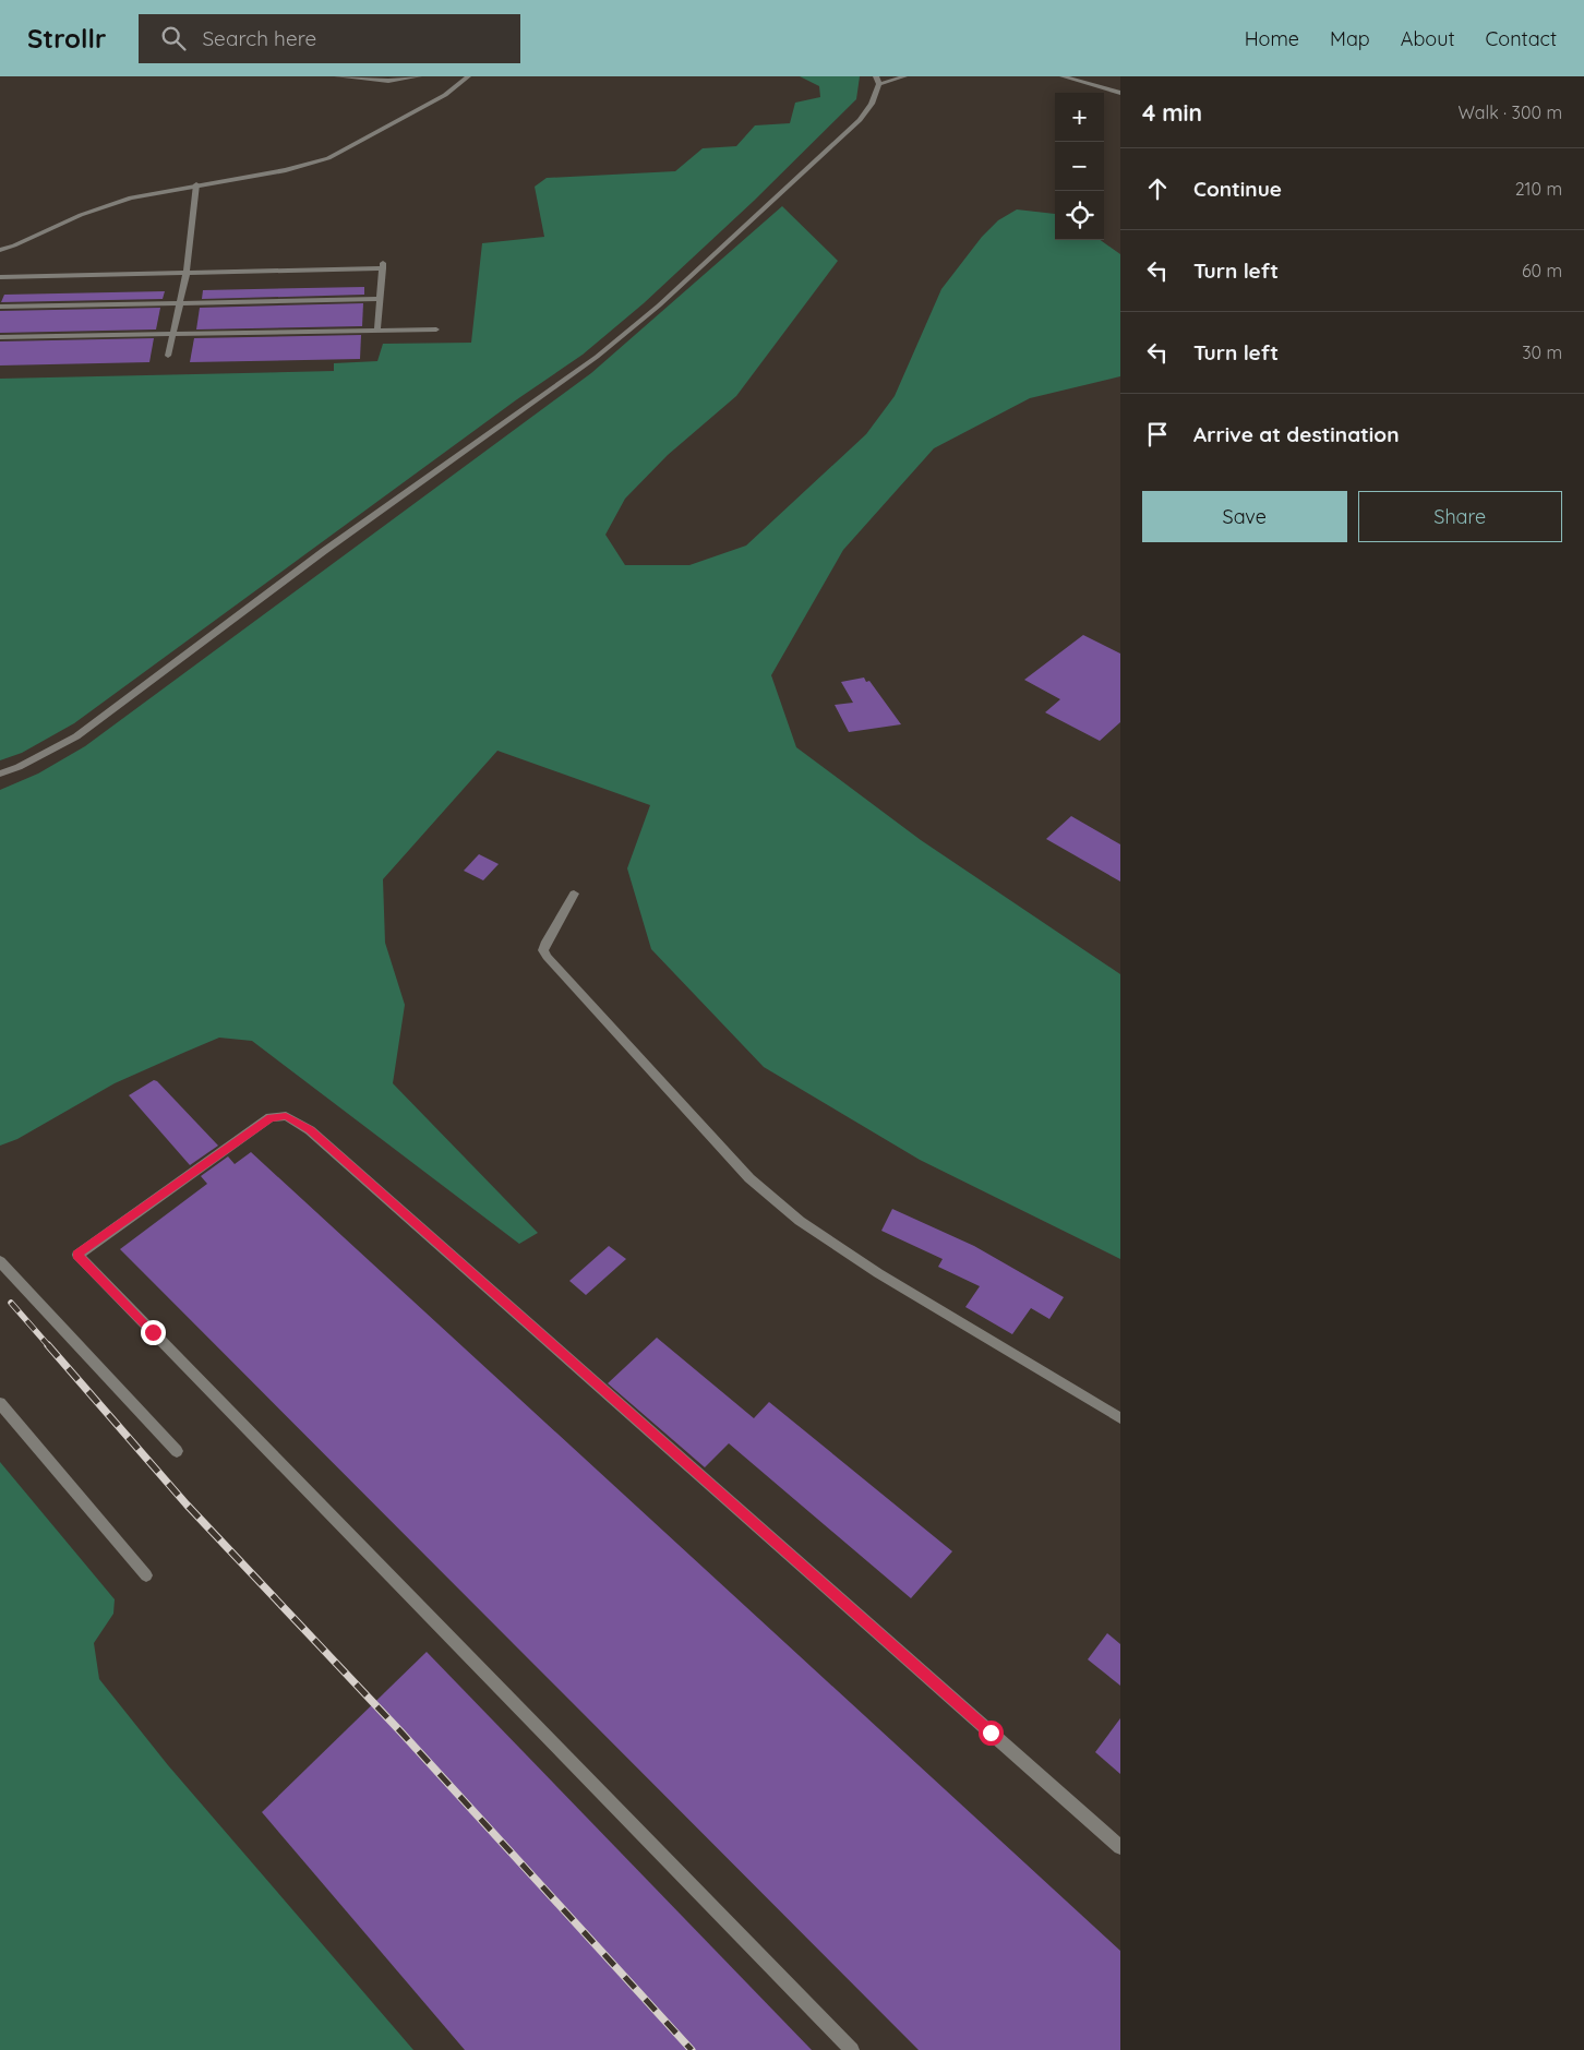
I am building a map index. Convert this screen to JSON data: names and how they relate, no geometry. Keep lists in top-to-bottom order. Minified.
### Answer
{"page":{"header":"Strollr","search":"Search here","nav":["Home","Map","About","Contact"],"heading":["4 min","Walk · 300 m"],"map_buttons":["+","−"],"list":[["Continue","210 m"],["Turn left","60 m"],["Turn left","30 m"],"Arrive at destination"],"buttons":["Save","Share"]}}
